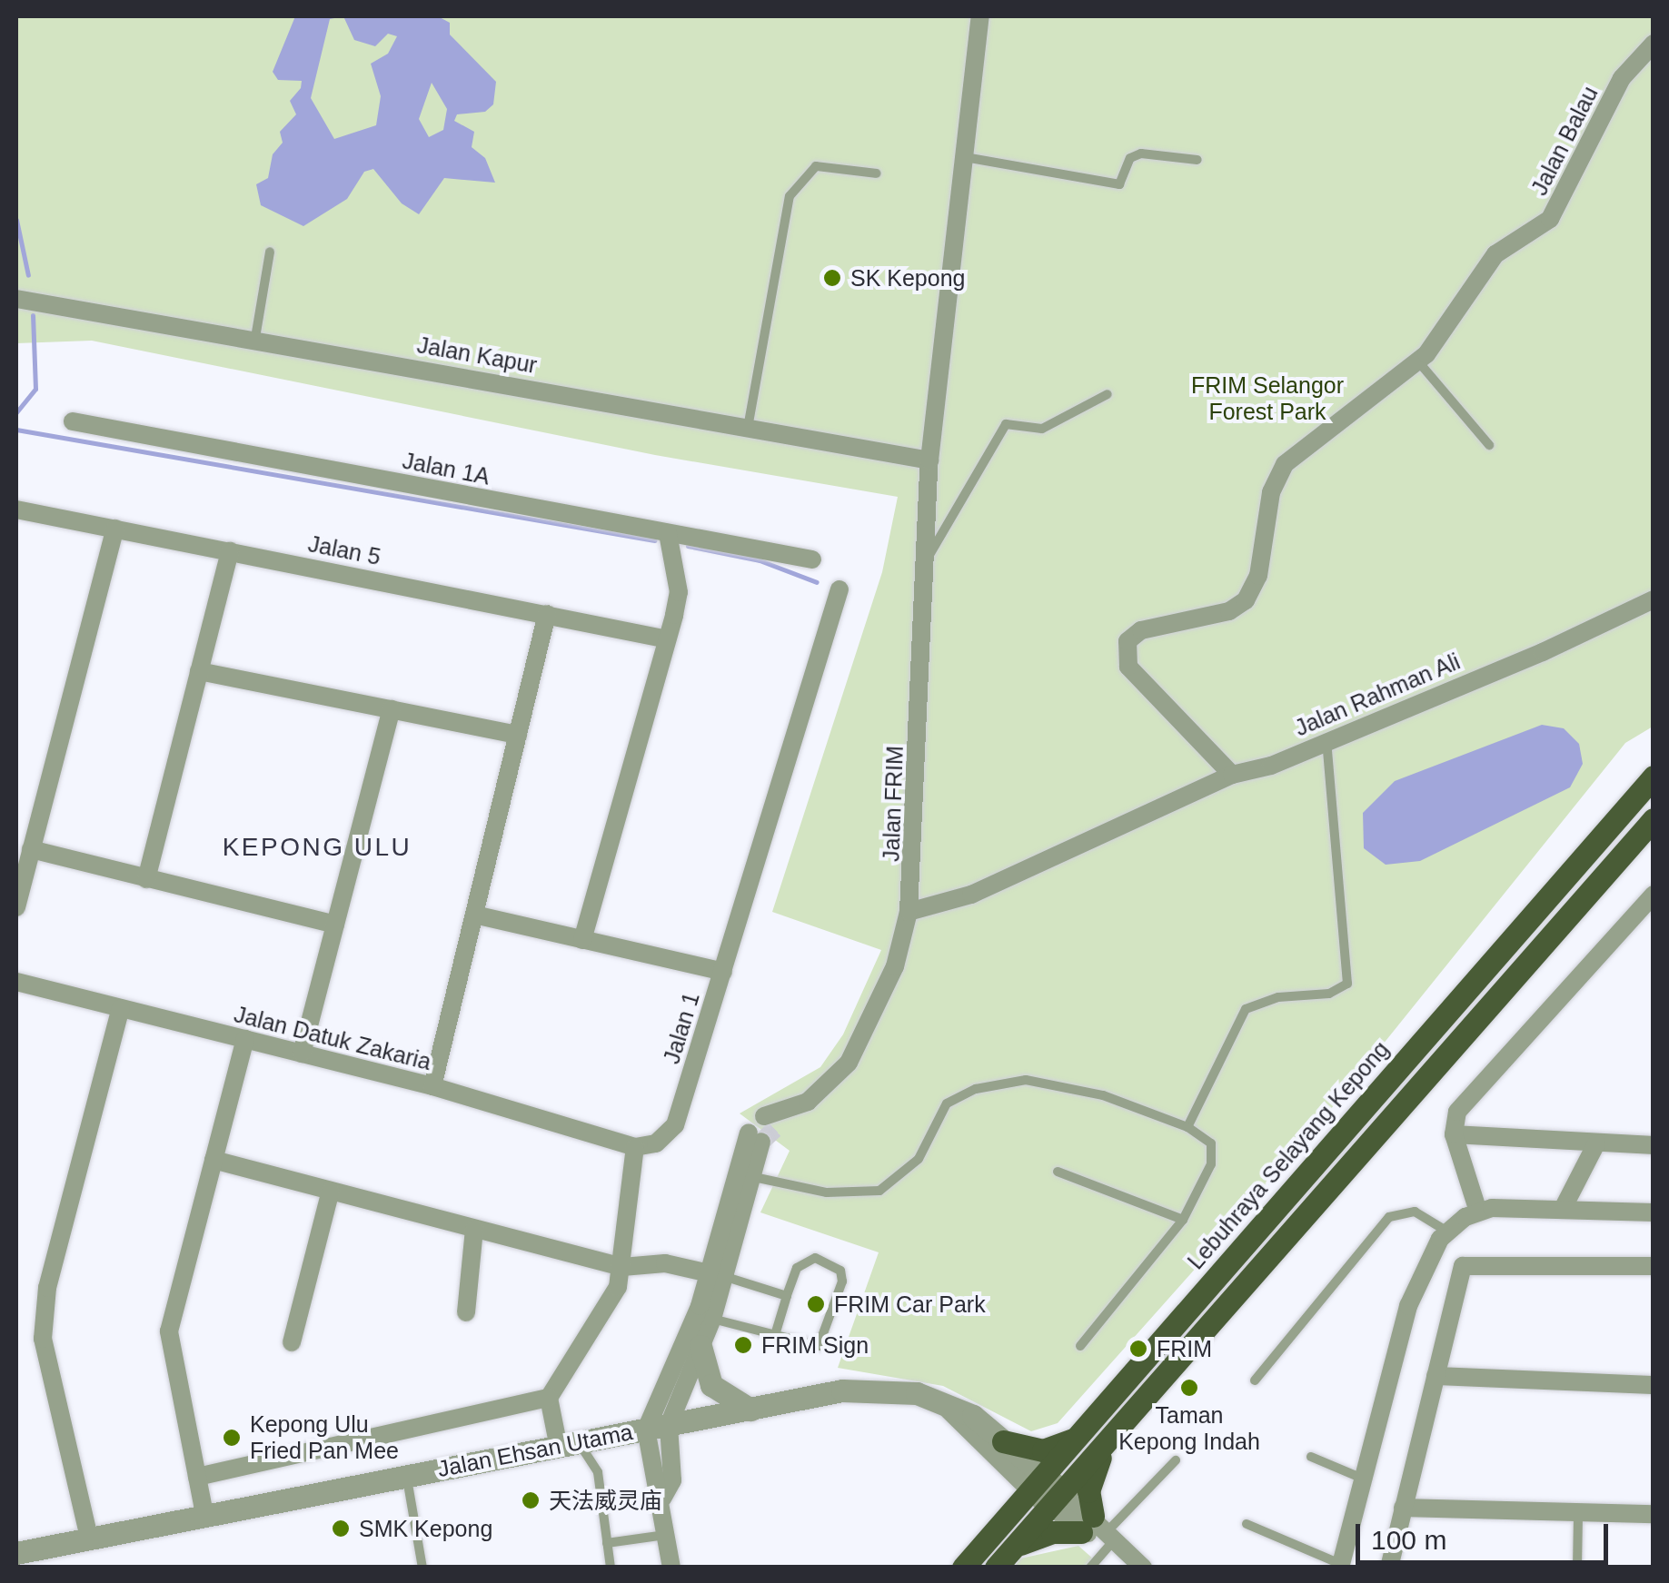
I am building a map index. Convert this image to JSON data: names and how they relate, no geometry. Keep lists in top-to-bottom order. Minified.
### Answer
{"streets":{"main road":["Lebuhraya Selayang Kepong"],"street":["Jalan Balau","Jalan Kapur","Jalan 1A","Jalan 5","Jalan Rahman Ali","Jalan FRIM","Jalan 1","Jalan Datuk Zakaria","Jalan Ehsan Utama"]},"crossings":[["Jalan Balau","Jalan Rahman Ali"],["Jalan Kapur","Jalan FRIM"],["Jalan Rahman Ali","Jalan FRIM"],["Jalan 1","Jalan Datuk Zakaria"],["Lebuhraya Selayang Kepong","Jalan Ehsan Utama"]],"districts":["KEPONG ULU"],"parks":["FRIM Selangor Forest Park"],"places":["SK Kepong","FRIM Car Park","FRIM Sign","FRIM","Taman Kepong Indah","Kepong Ulu Fried Pan Mee","天法威灵庙","SMK Kepong"],"scale_bar":"100 m"}
